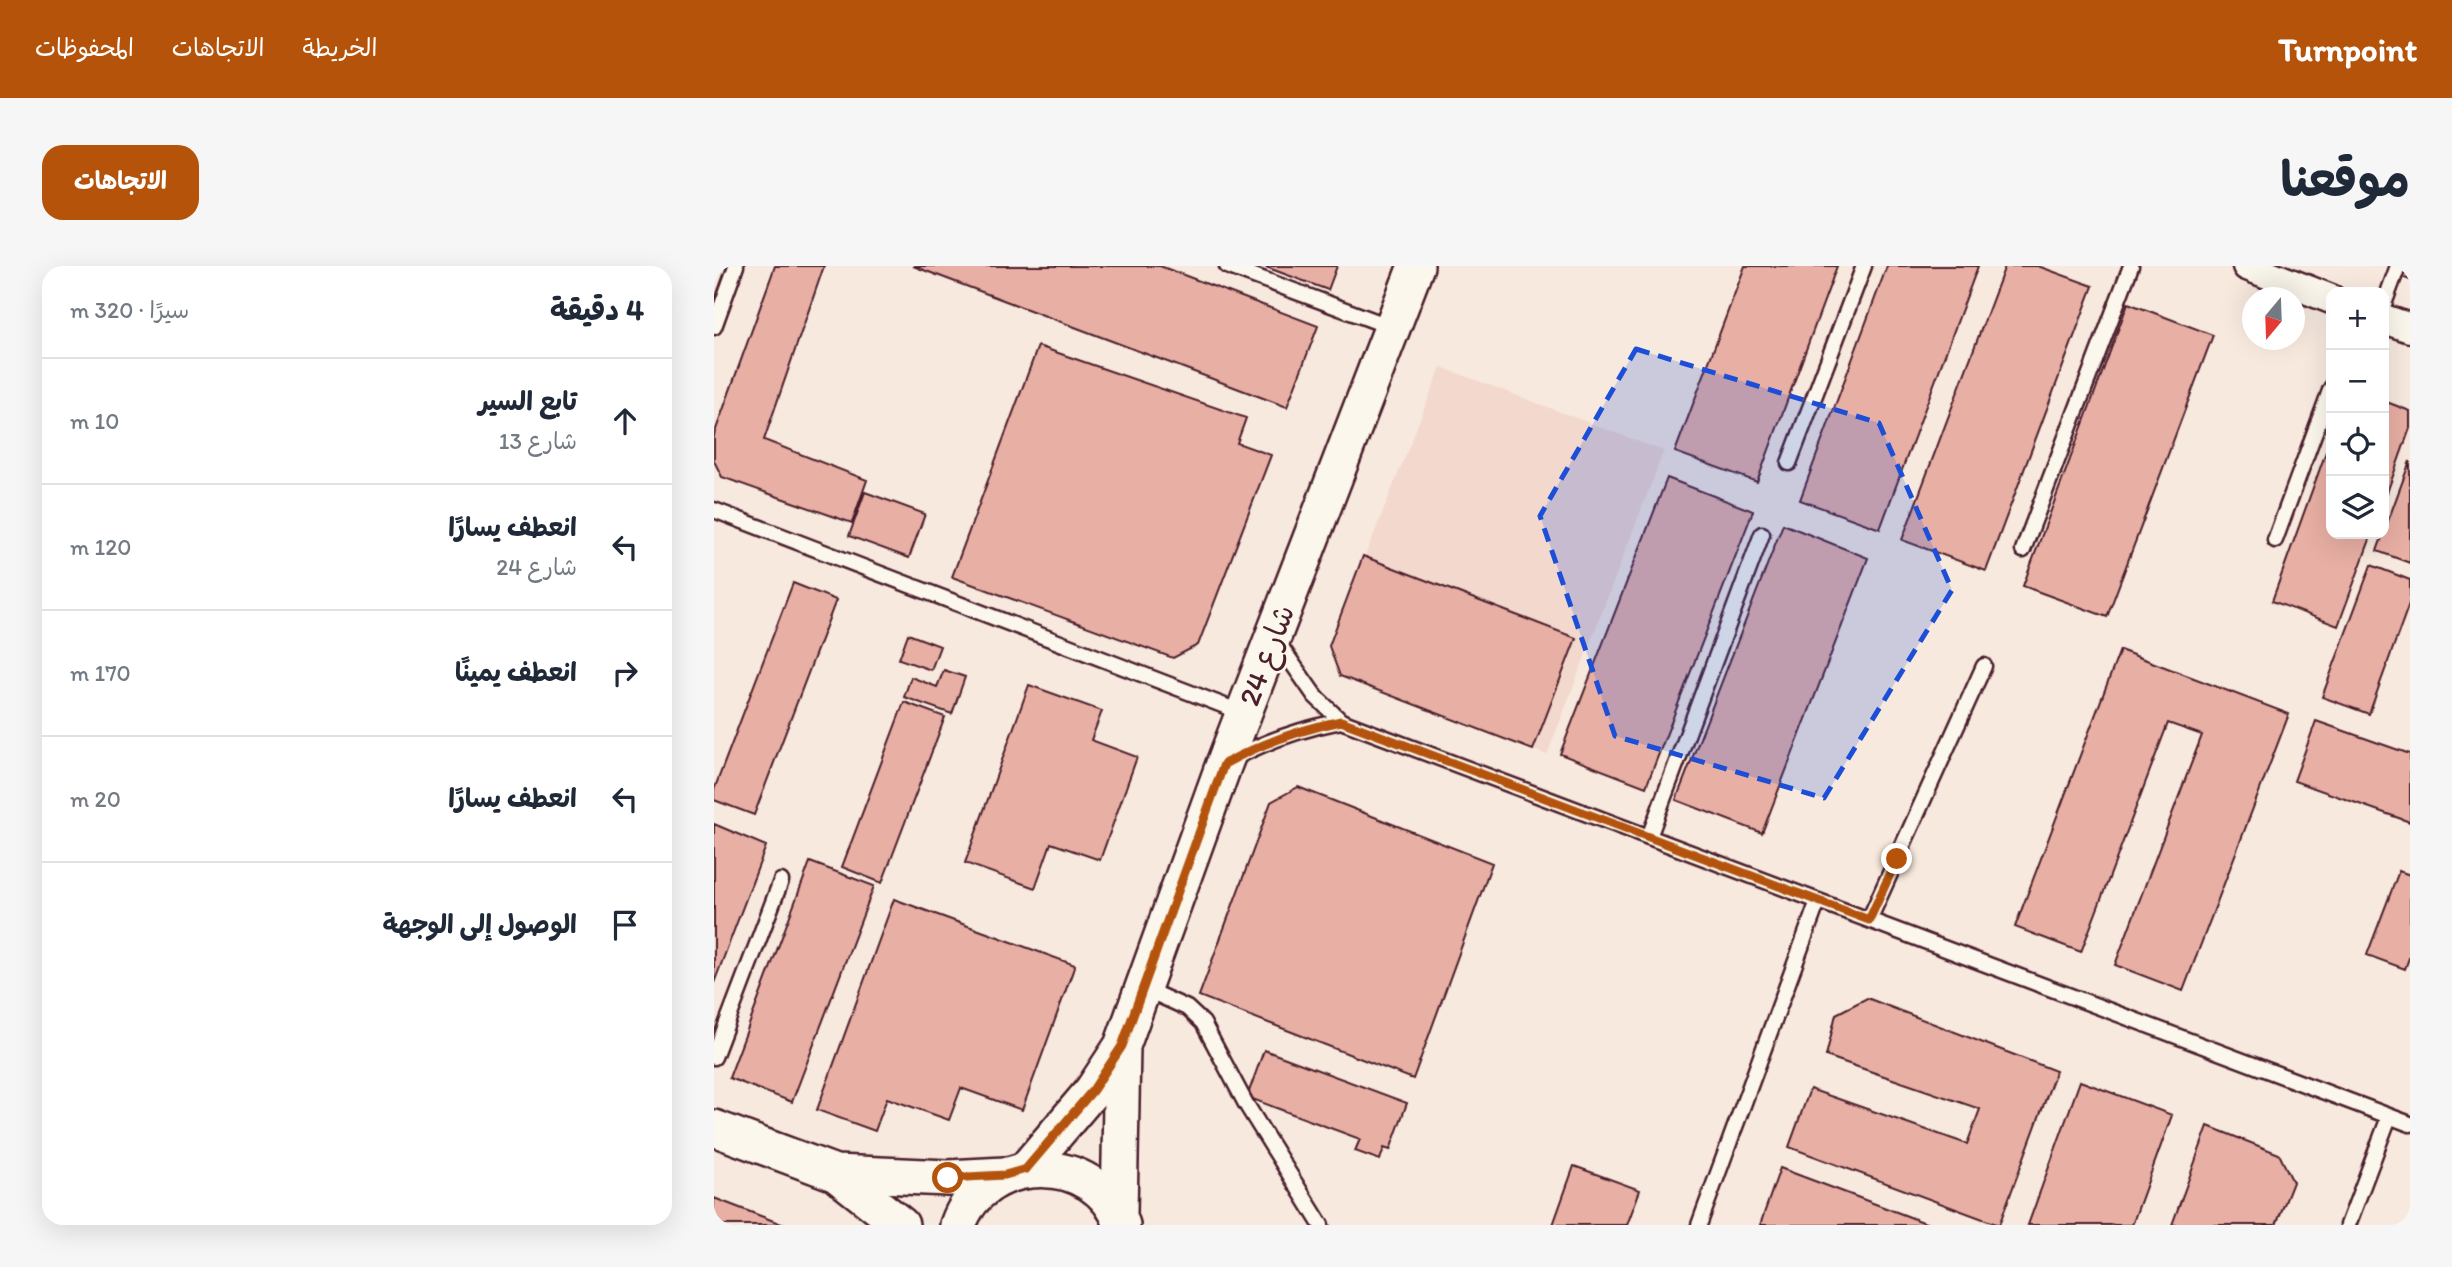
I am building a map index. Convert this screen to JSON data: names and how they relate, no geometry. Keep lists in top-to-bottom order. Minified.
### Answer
{"streets":{"street":["شارع 24"]},"north":"bottom","page":{"header":"Turnpoint","nav":["الخريطة","الاتجاهات","المحفوظات"],"title":"موقعنا","buttons":"الاتجاهات","heading":["4 دقيقة","سيرًا · 320 m"],"map_buttons":["+","−"],"list":[["تابع السير","شارع 13","10 m"],["انعطف يسارًا","شارع 24","120 m"],["انعطف يمينًا","170 m"],["انعطف يسارًا","20 m"],"الوصول إلى الوجهة"]}}
